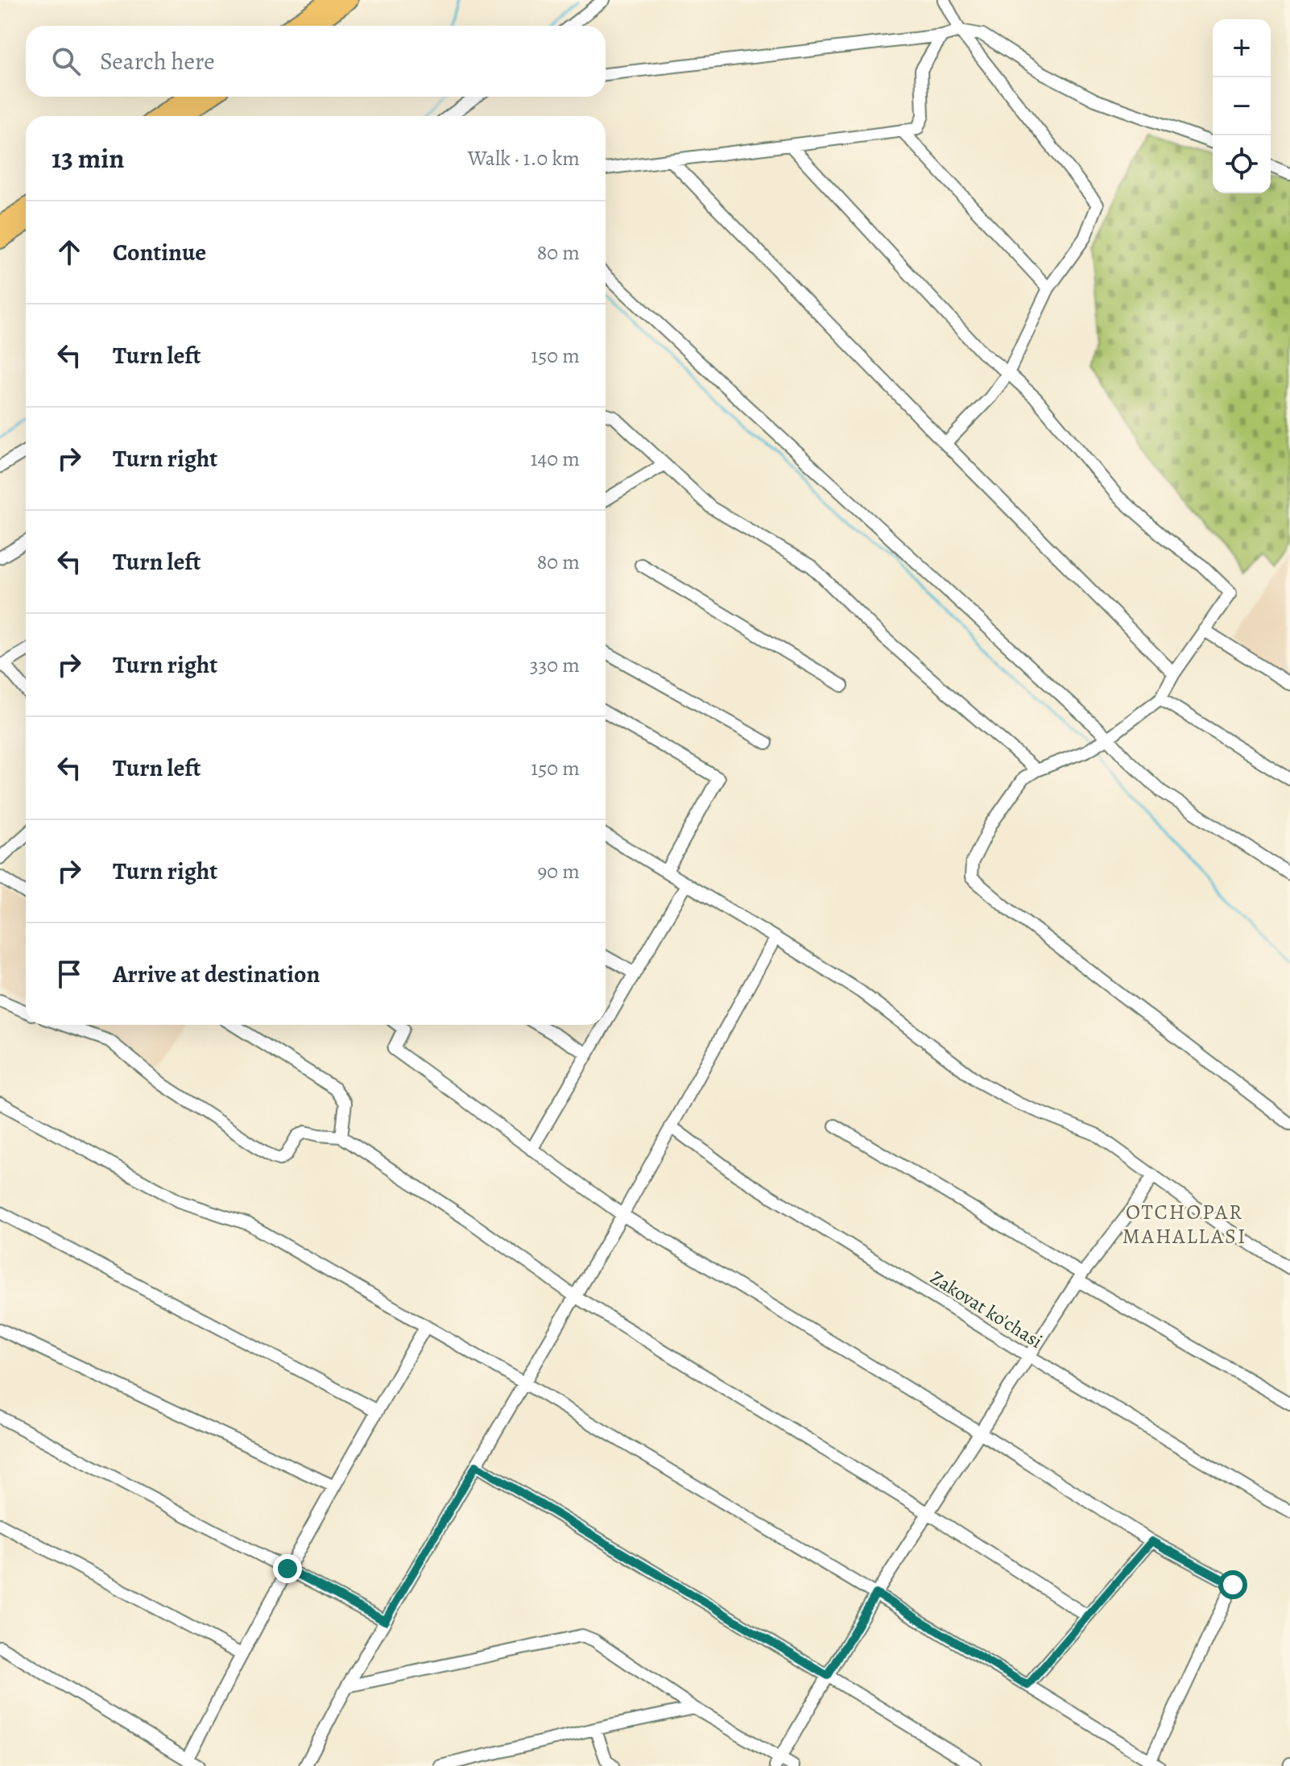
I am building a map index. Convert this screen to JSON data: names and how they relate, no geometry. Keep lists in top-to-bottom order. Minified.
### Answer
{"streets":{"street":["Zakovat ko'chasi"]},"districts":["OTCHOPAR MAHALLASI"],"page":{"map_buttons":["+","−"],"search":"Search here","heading":["13 min","Walk · 1.0 km"],"list":[["Continue","80 m"],["Turn left","150 m"],["Turn right","140 m"],["Turn left","80 m"],["Turn right","330 m"],["Turn left","150 m"],["Turn right","90 m"],"Arrive at destination"]}}
